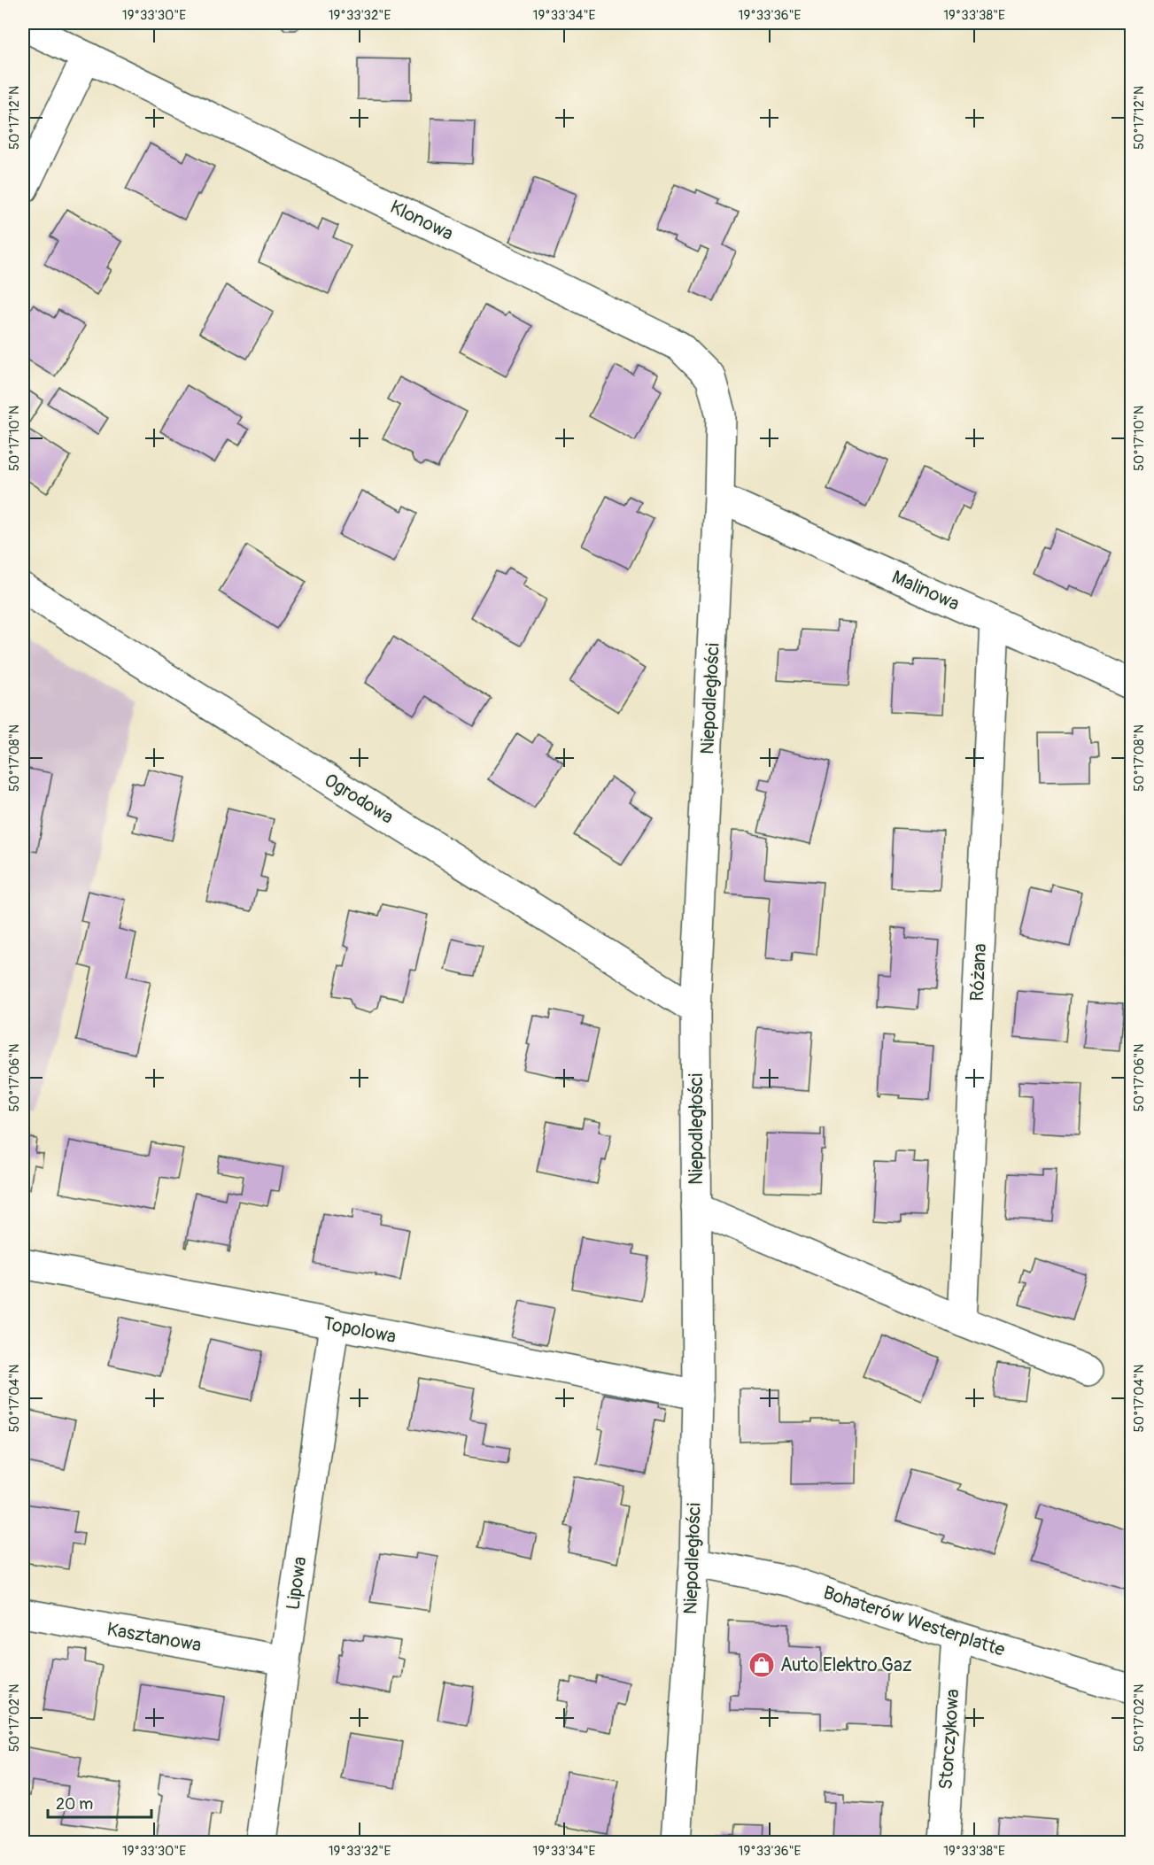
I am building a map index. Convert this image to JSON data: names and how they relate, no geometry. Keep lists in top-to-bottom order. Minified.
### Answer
{"streets":{"street":["Klonowa","Malinowa","Niepodległości","Ogrodowa","Różana","Topolowa","Lipowa","Bohaterów Westerplatte","Kasztanowa","Storczykowa"]},"crossings":[["Klonowa","Niepodległości"],["Malinowa","Niepodległości"],["Malinowa","Różana"],["Niepodległości","Ogrodowa"],["Niepodległości","Topolowa"],["Niepodległości","Bohaterów Westerplatte"],["Topolowa","Lipowa"],["Lipowa","Kasztanowa"],["Bohaterów Westerplatte","Storczykowa"]],"places":{"shop":["Auto Elektro Gaz"]},"scale_bar":"20 m","coordinates":["19°33'30\"E","19°33'32\"E","19°33'34\"E","19°33'36\"E","19°33'38\"E","50°17'12\"N","50°17'10\"N","50°17'08\"N","50°17'06\"N","50°17'04\"N","50°17'02\"N"]}
